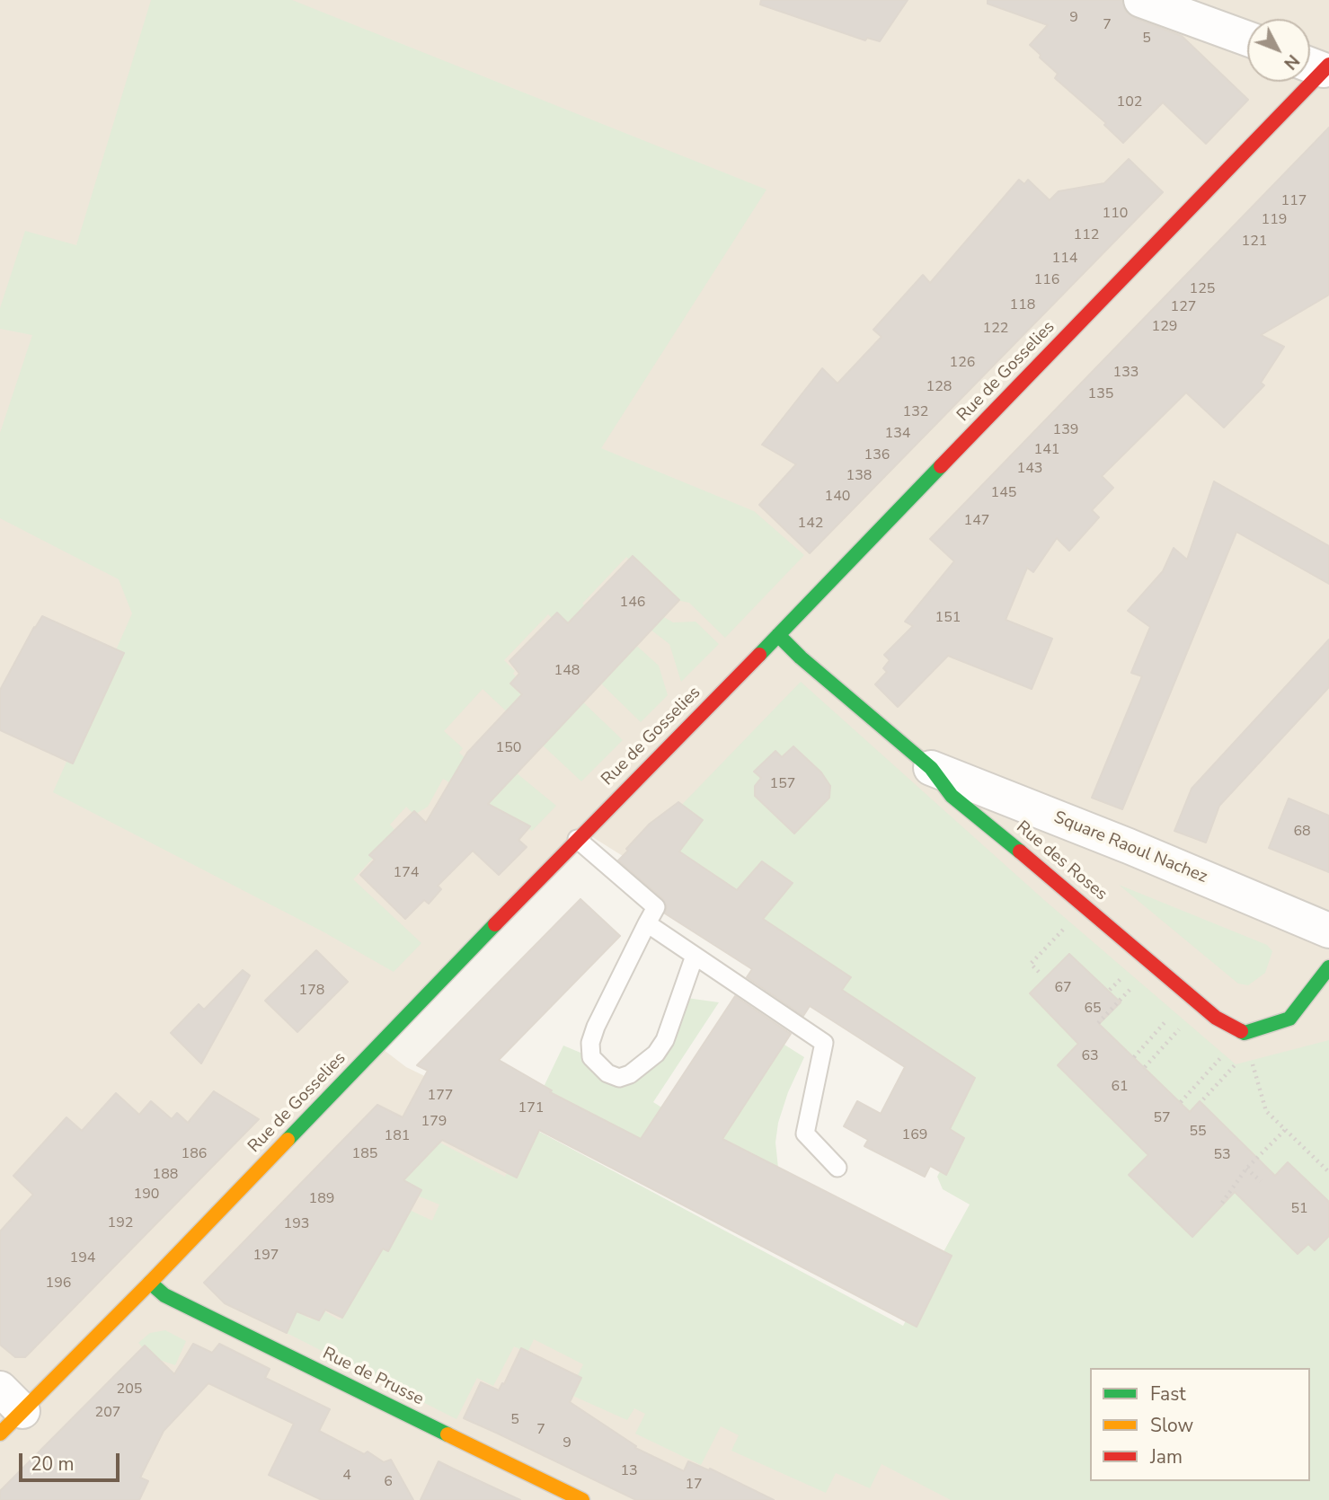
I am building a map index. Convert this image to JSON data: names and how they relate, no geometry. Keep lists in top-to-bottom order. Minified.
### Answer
{"streets":{"main road":["Rue de Gosselies","Rue des Roses","Rue de Prusse"],"street":["Square Raoul Nachez"]},"crossings":[["Rue de Gosselies","Rue des Roses"],["Rue de Gosselies","Rue de Prusse"],["Square Raoul Nachez","Rue des Roses"]],"house_numbers":["9","7","5","102","117","110","119","112","121","114","116","125","118","127","129","122","126","133","128","135","132","139","134","141","136","143","138","145","140","147","142","146","151","148","150","157","68","174","67","178","65","63","61","177","171","57","179","55","169","181","186","185","53","188","190","189","51","192","193","197","194","196","205","207","5","7","9","13","4","6","17"],"legend":["Fast","Slow","Jam"],"scale_bar":"20 m","north":"bottom right"}
